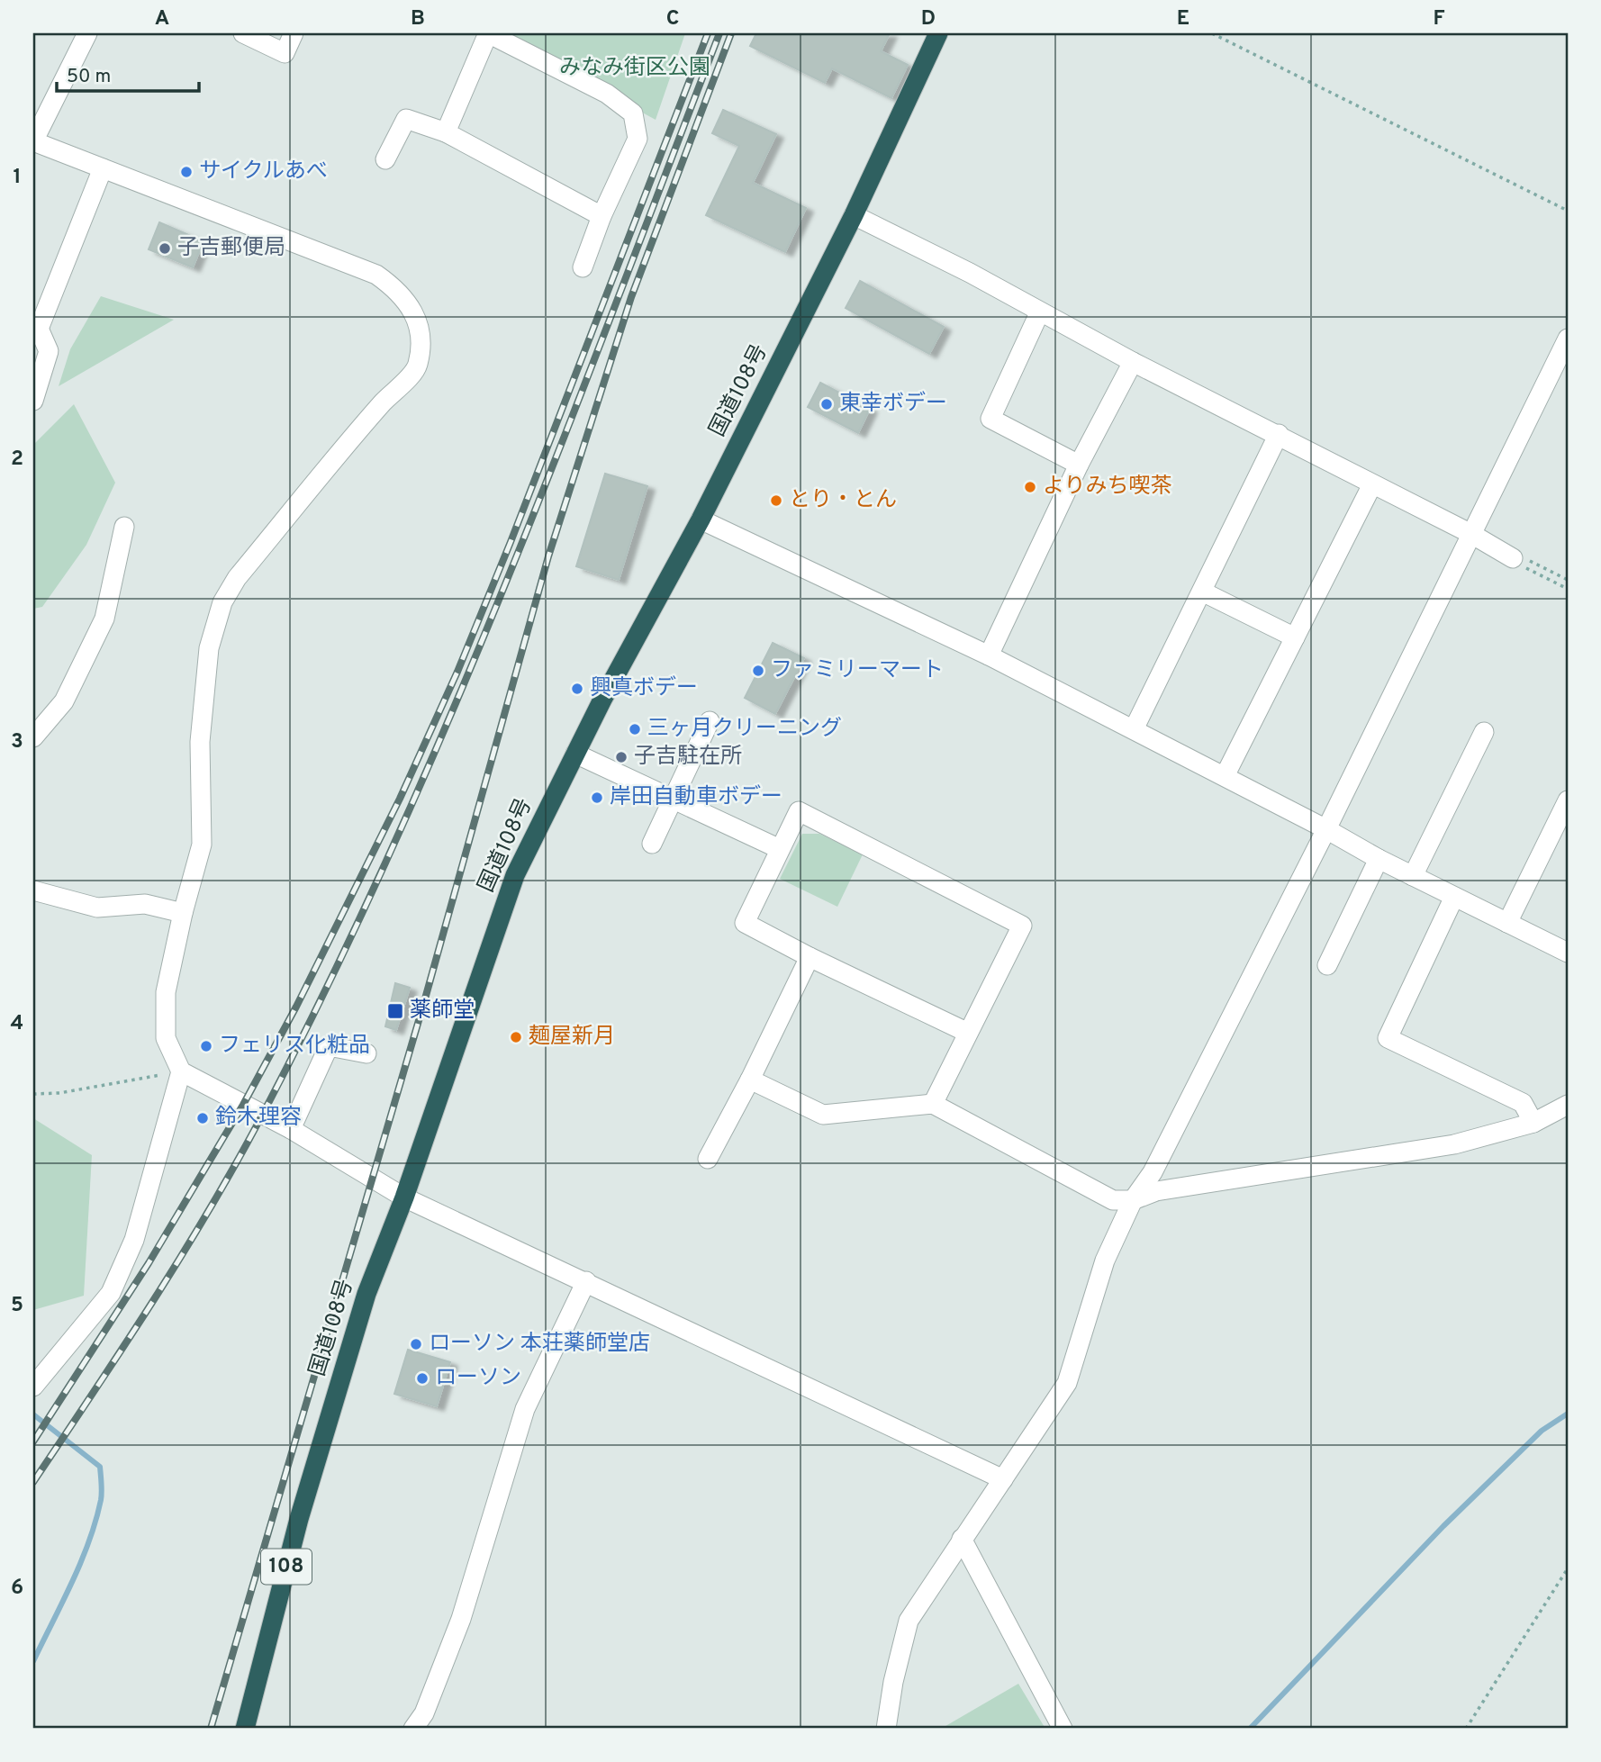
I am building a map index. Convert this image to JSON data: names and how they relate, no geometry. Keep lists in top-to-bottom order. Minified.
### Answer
{"streets":{"highway":["国道108号","108"]},"parks":["みなみ街区公園"],"places":{"other":["サイクルあべ","子吉郵便局","東幸ボデー","よりみち喫茶","とり・とん","ファミリーマート","興真ボデー","三ヶ月クリーニング","子吉駐在所","岸田自動車ボデー","麺屋新月","フェリス化粧品","鈴木理容","ローソン 本荘薬師堂店","ローソン"],"transit":["薬師堂"]},"scale_bar":"50 m","grid":{"columns":["A","B","C","D","E","F"],"rows":["1","2","3","4","5","6"]}}
